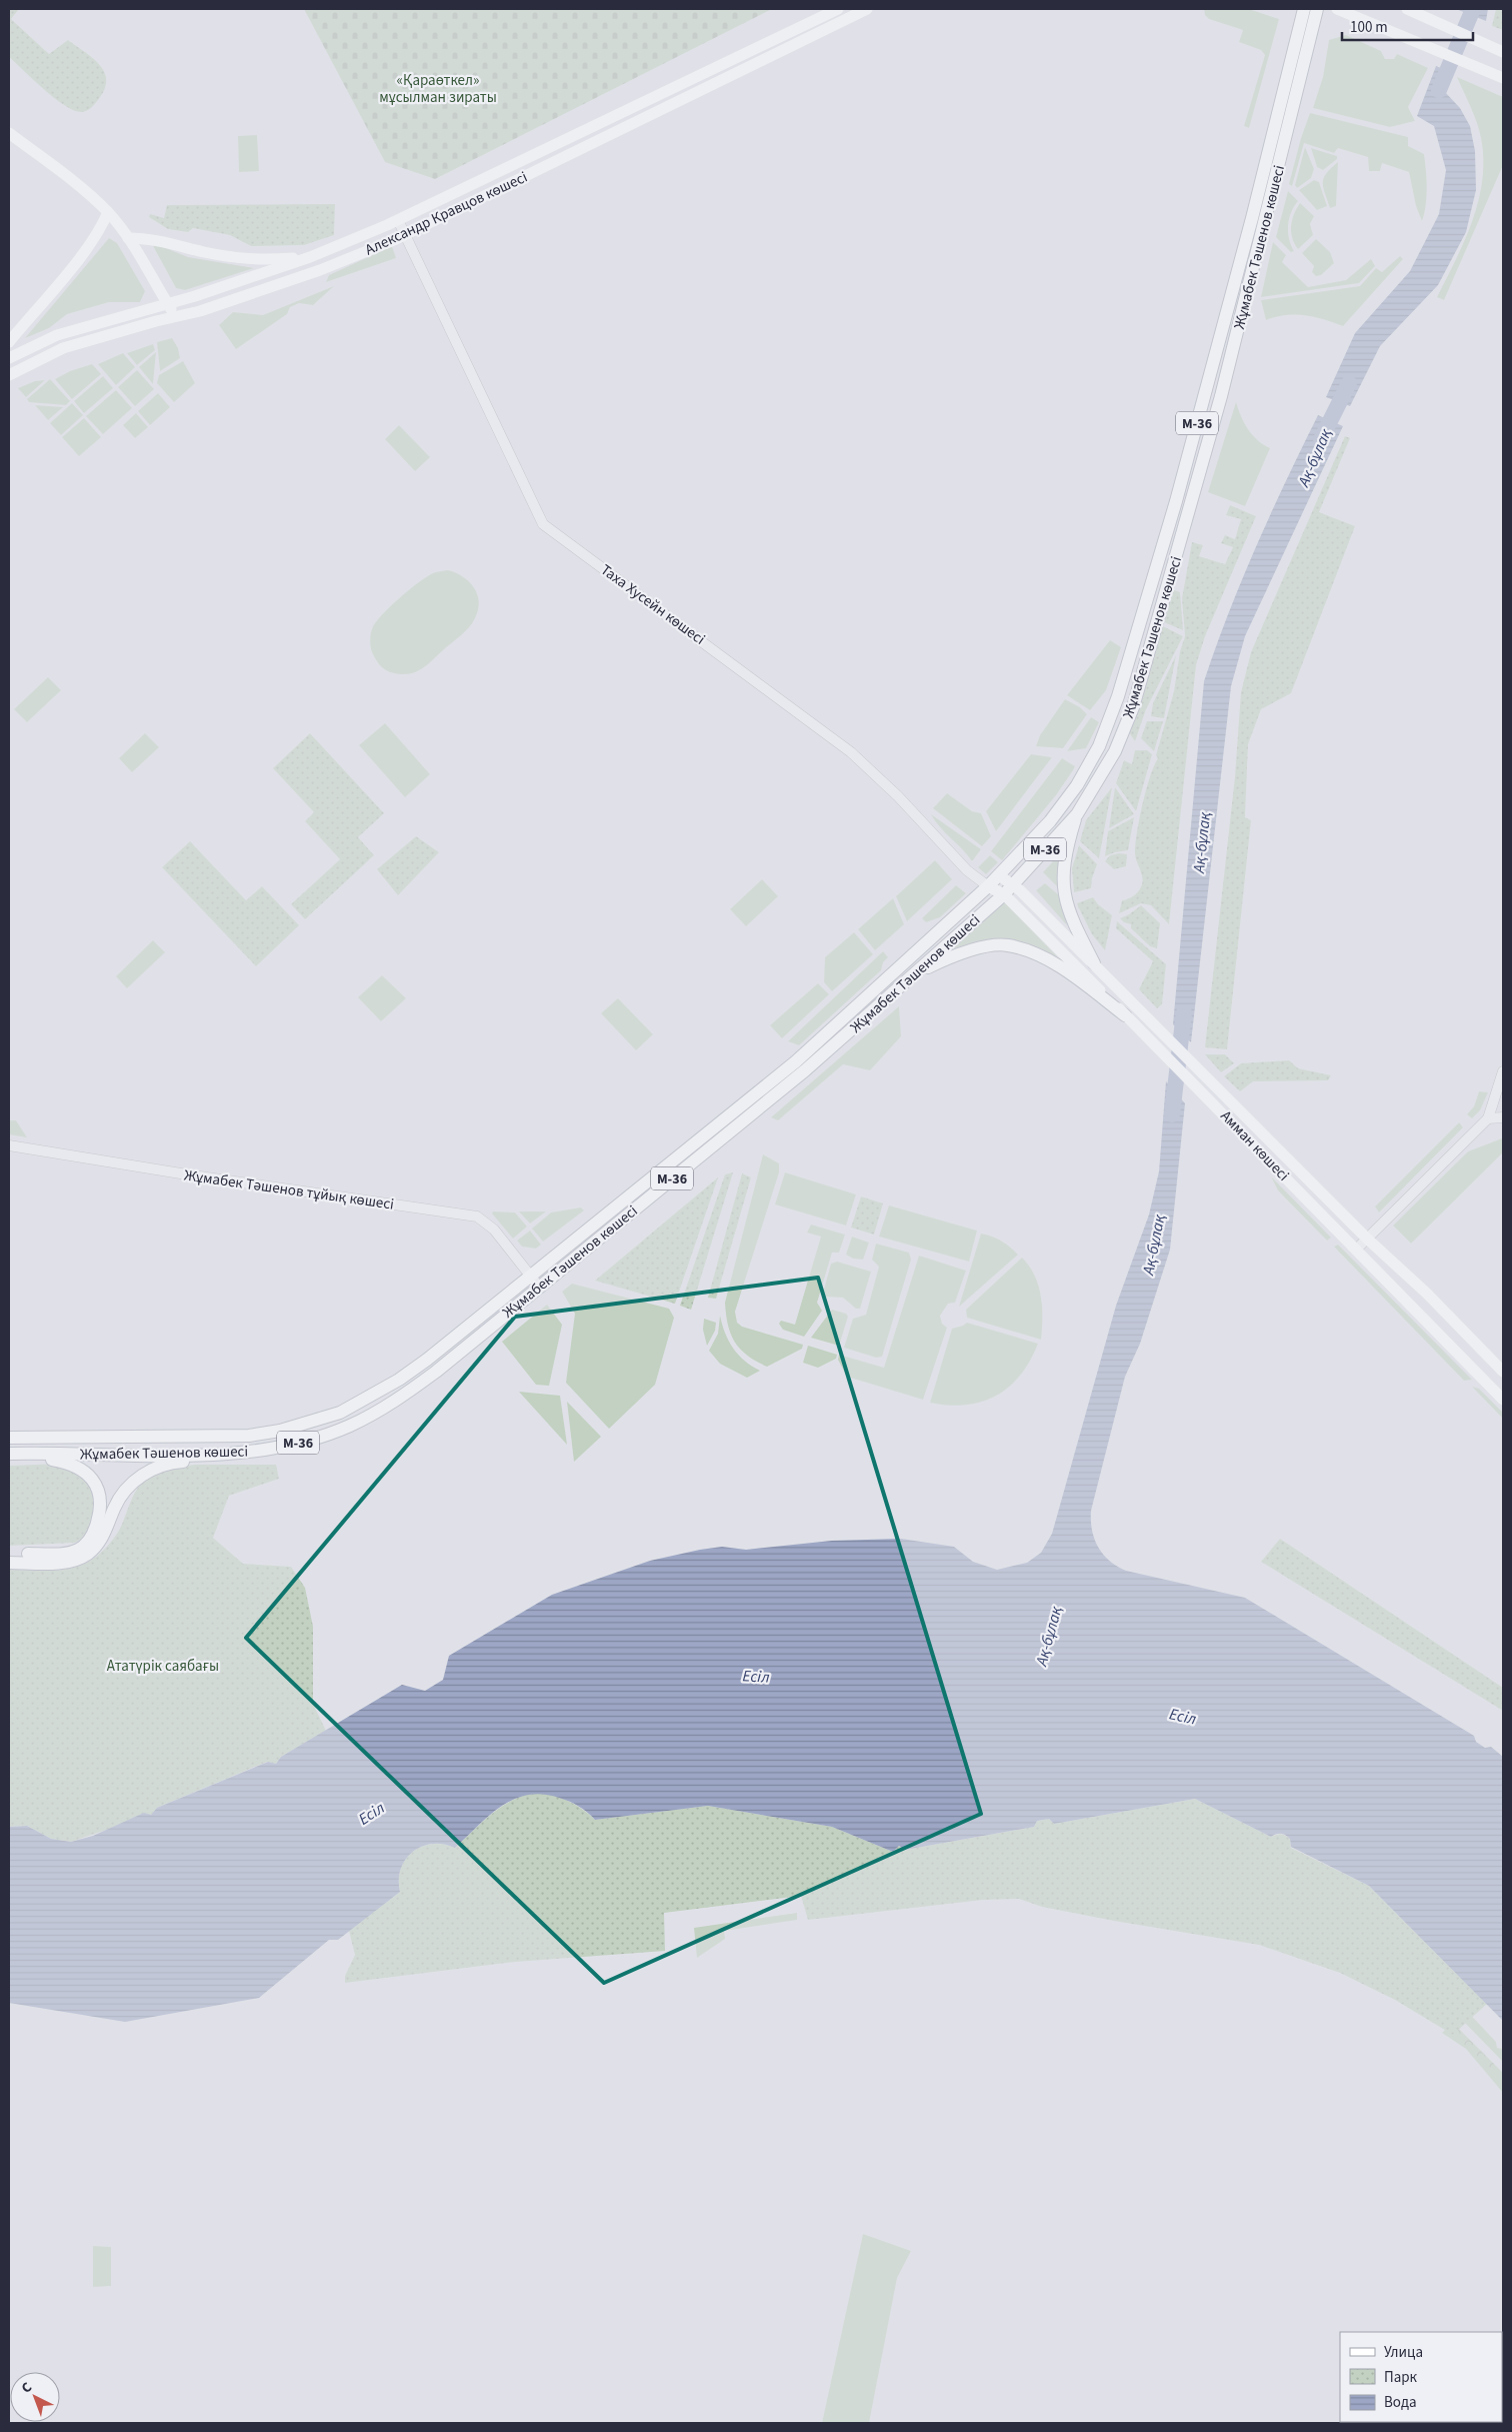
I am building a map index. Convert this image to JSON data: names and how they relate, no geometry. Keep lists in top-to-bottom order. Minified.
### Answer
{"streets":{"main road":["Александр Кравцов көшесі","Жұмабек Тәшенов көшесі","M-36","Таха Хусейн көшесі","Амман көшесі"],"street":["Жұмабек Тәшенов тұйық көшесі"]},"crossings":[["Александр Кравцов көшесі","Таха Хусейн көшесі"],["Жұмабек Тәшенов көшесі","Таха Хусейн көшесі"],["Жұмабек Тәшенов көшесі","Амман көшесі"],["Жұмабек Тәшенов көшесі","Жұмабек Тәшенов тұйық көшесі"],["Таха Хусейн көшесі","Амман көшесі"]],"water":["Ақ-бұлақ","Есіл"],"parks":["«Қараөткел» мұсылман зираты","Ататүрік саябағы"],"legend":["Улица","Парк","Вода"],"scale_bar":"100 m","north":"top left"}
